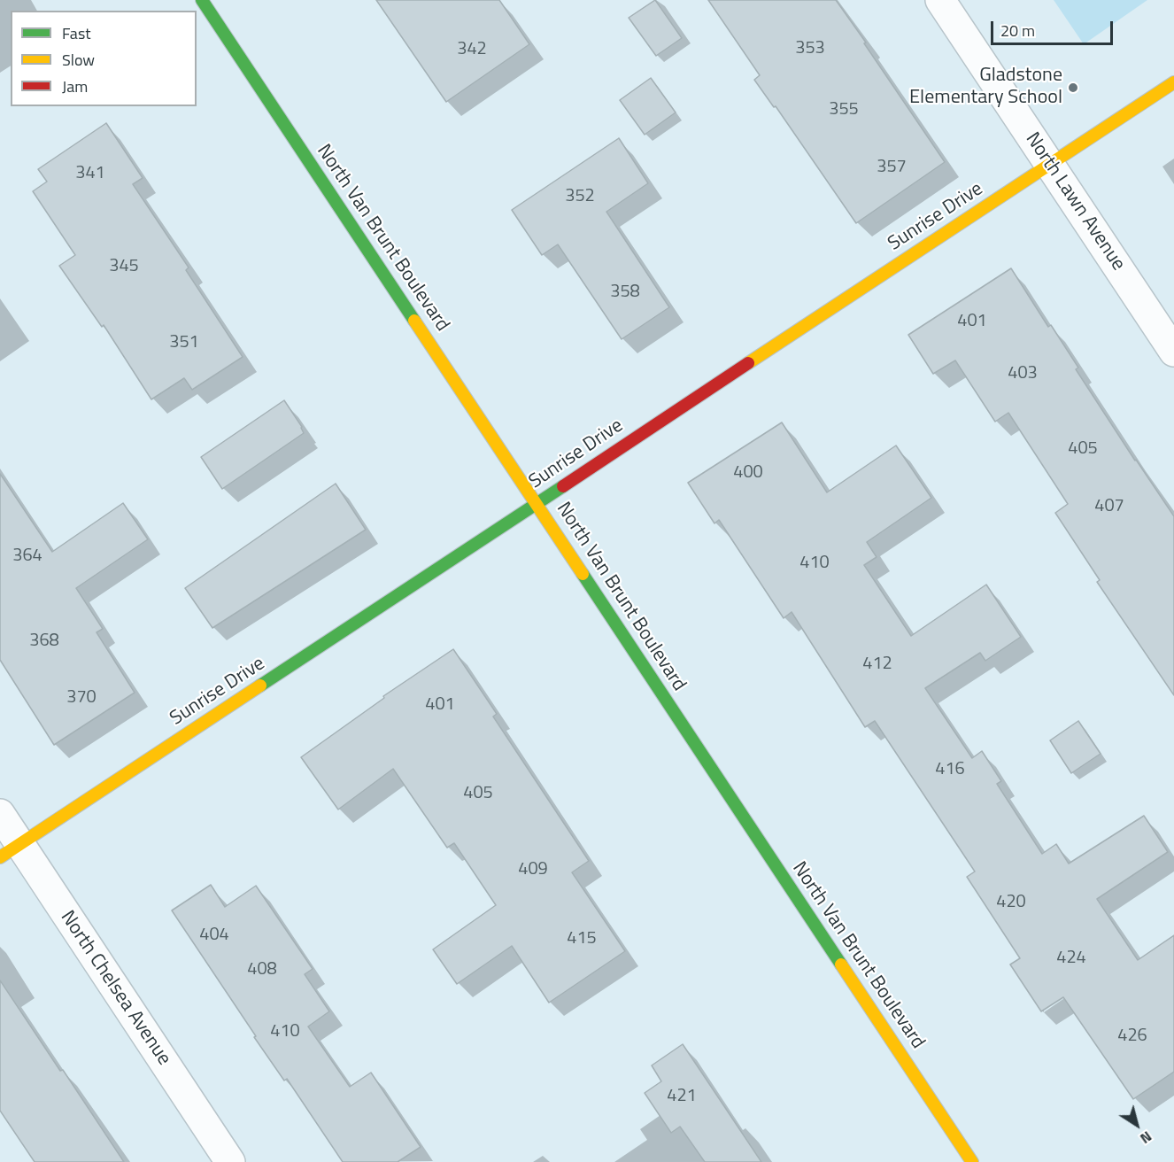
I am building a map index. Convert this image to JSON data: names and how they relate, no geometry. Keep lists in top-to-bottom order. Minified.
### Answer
{"streets":{"street":["North Lawn Avenue","Sunrise Drive","North Van Brunt Boulevard","North Chelsea Avenue"]},"crossings":[["North Lawn Avenue","Sunrise Drive"],["Sunrise Drive","North Van Brunt Boulevard"],["Sunrise Drive","North Chelsea Avenue"]],"places":["Gladstone Elementary School"],"house_numbers":["353","342","355","357","341","352","345","358","401","351","403","405","400","407","364","410","368","412","370","401","416","405","409","420","404","415","424","408","410","426","421"],"legend":["Fast","Slow","Jam"],"scale_bar":"20 m","north":"bottom right"}
